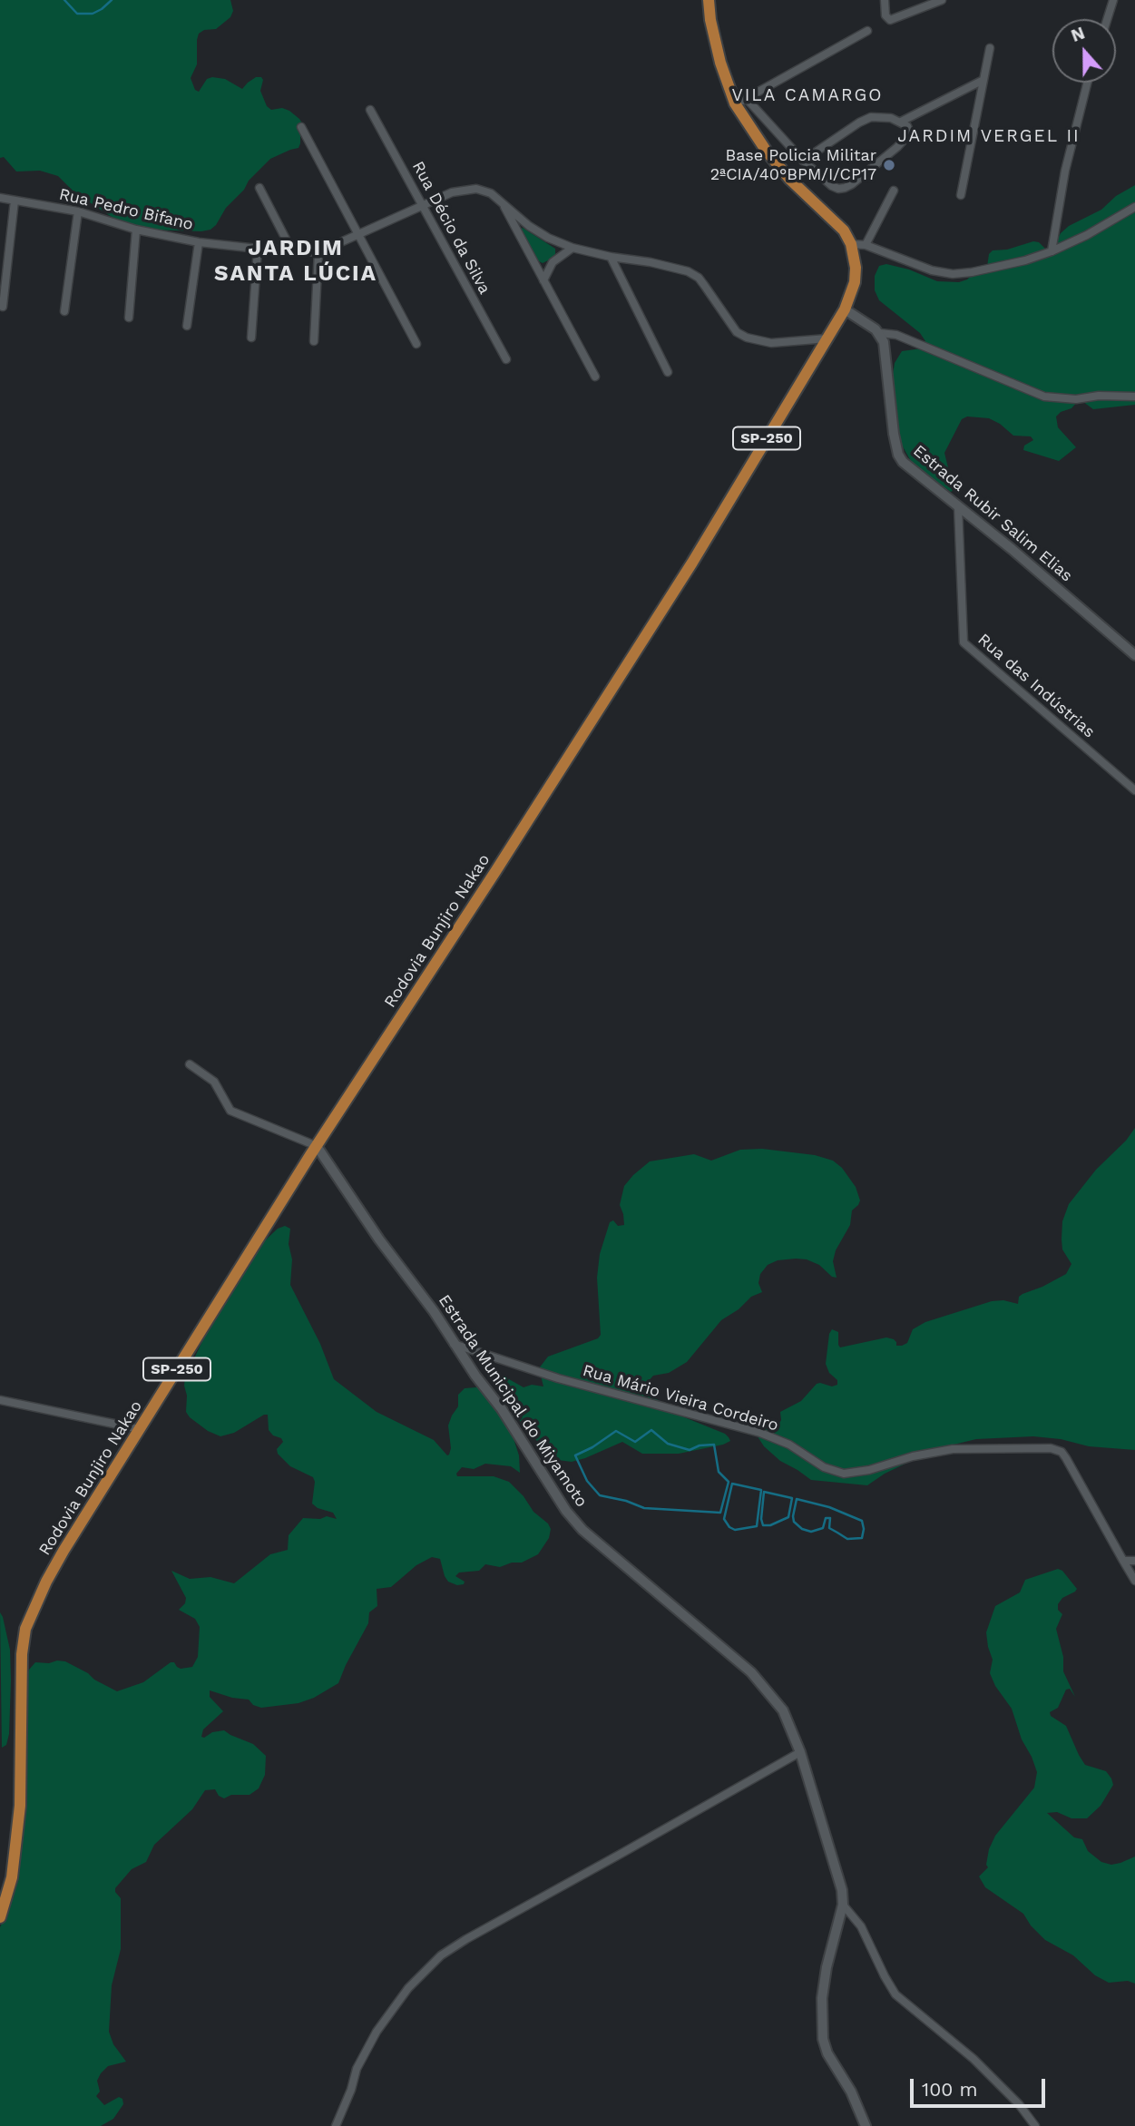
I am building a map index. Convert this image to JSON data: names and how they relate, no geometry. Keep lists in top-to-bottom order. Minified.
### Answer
{"streets":{"main road":["SP-250","Rodovia Bunjiro Nakao"],"street":["Rua Pedro Bifano","Rua Décio da Silva","Estrada Rubir Salim Elias","Rua das Indústrias","Rua Mário Vieira Cordeiro","Estrada Municipal do Miyamoto"]},"crossings":[["Rua Pedro Bifano","Rua Décio da Silva"],["Rua Pedro Bifano","Rodovia Bunjiro Nakao"],["Estrada Rubir Salim Elias","Rua das Indústrias"],["Rodovia Bunjiro Nakao","Estrada Municipal do Miyamoto"],["Rua Mário Vieira Cordeiro","Estrada Municipal do Miyamoto"]],"districts":["VILA CAMARGO","JARDIM VERGEL II","JARDIM SANTA LÚCIA"],"places":["Base Policia Militar 2ªCIA/40°BPM/I/CP17"],"scale_bar":"100 m","north":"top"}
